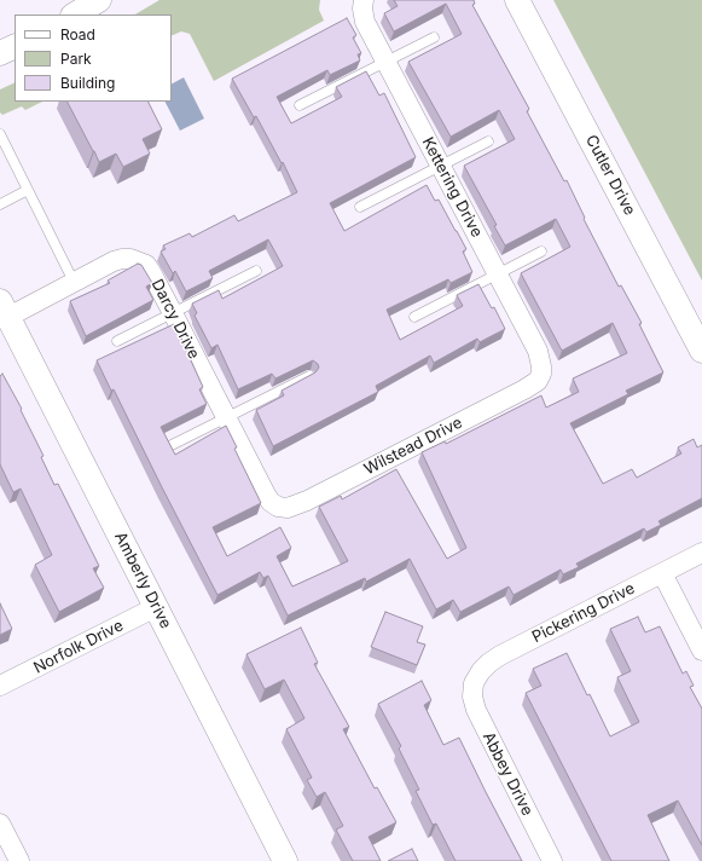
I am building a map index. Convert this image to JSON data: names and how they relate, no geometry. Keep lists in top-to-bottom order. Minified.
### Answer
{"streets":{"street":["Cutler Drive","Kettering Drive","Darcy Drive","Wilstead Drive","Amberly Drive","Pickering Drive","Norfolk Drive","Abbey Drive"]},"crossings":[["Kettering Drive","Wilstead Drive"],["Darcy Drive","Wilstead Drive"],["Darcy Drive","Amberly Drive"],["Amberly Drive","Norfolk Drive"],["Pickering Drive","Abbey Drive"]],"legend":["Road","Park","Building"]}
